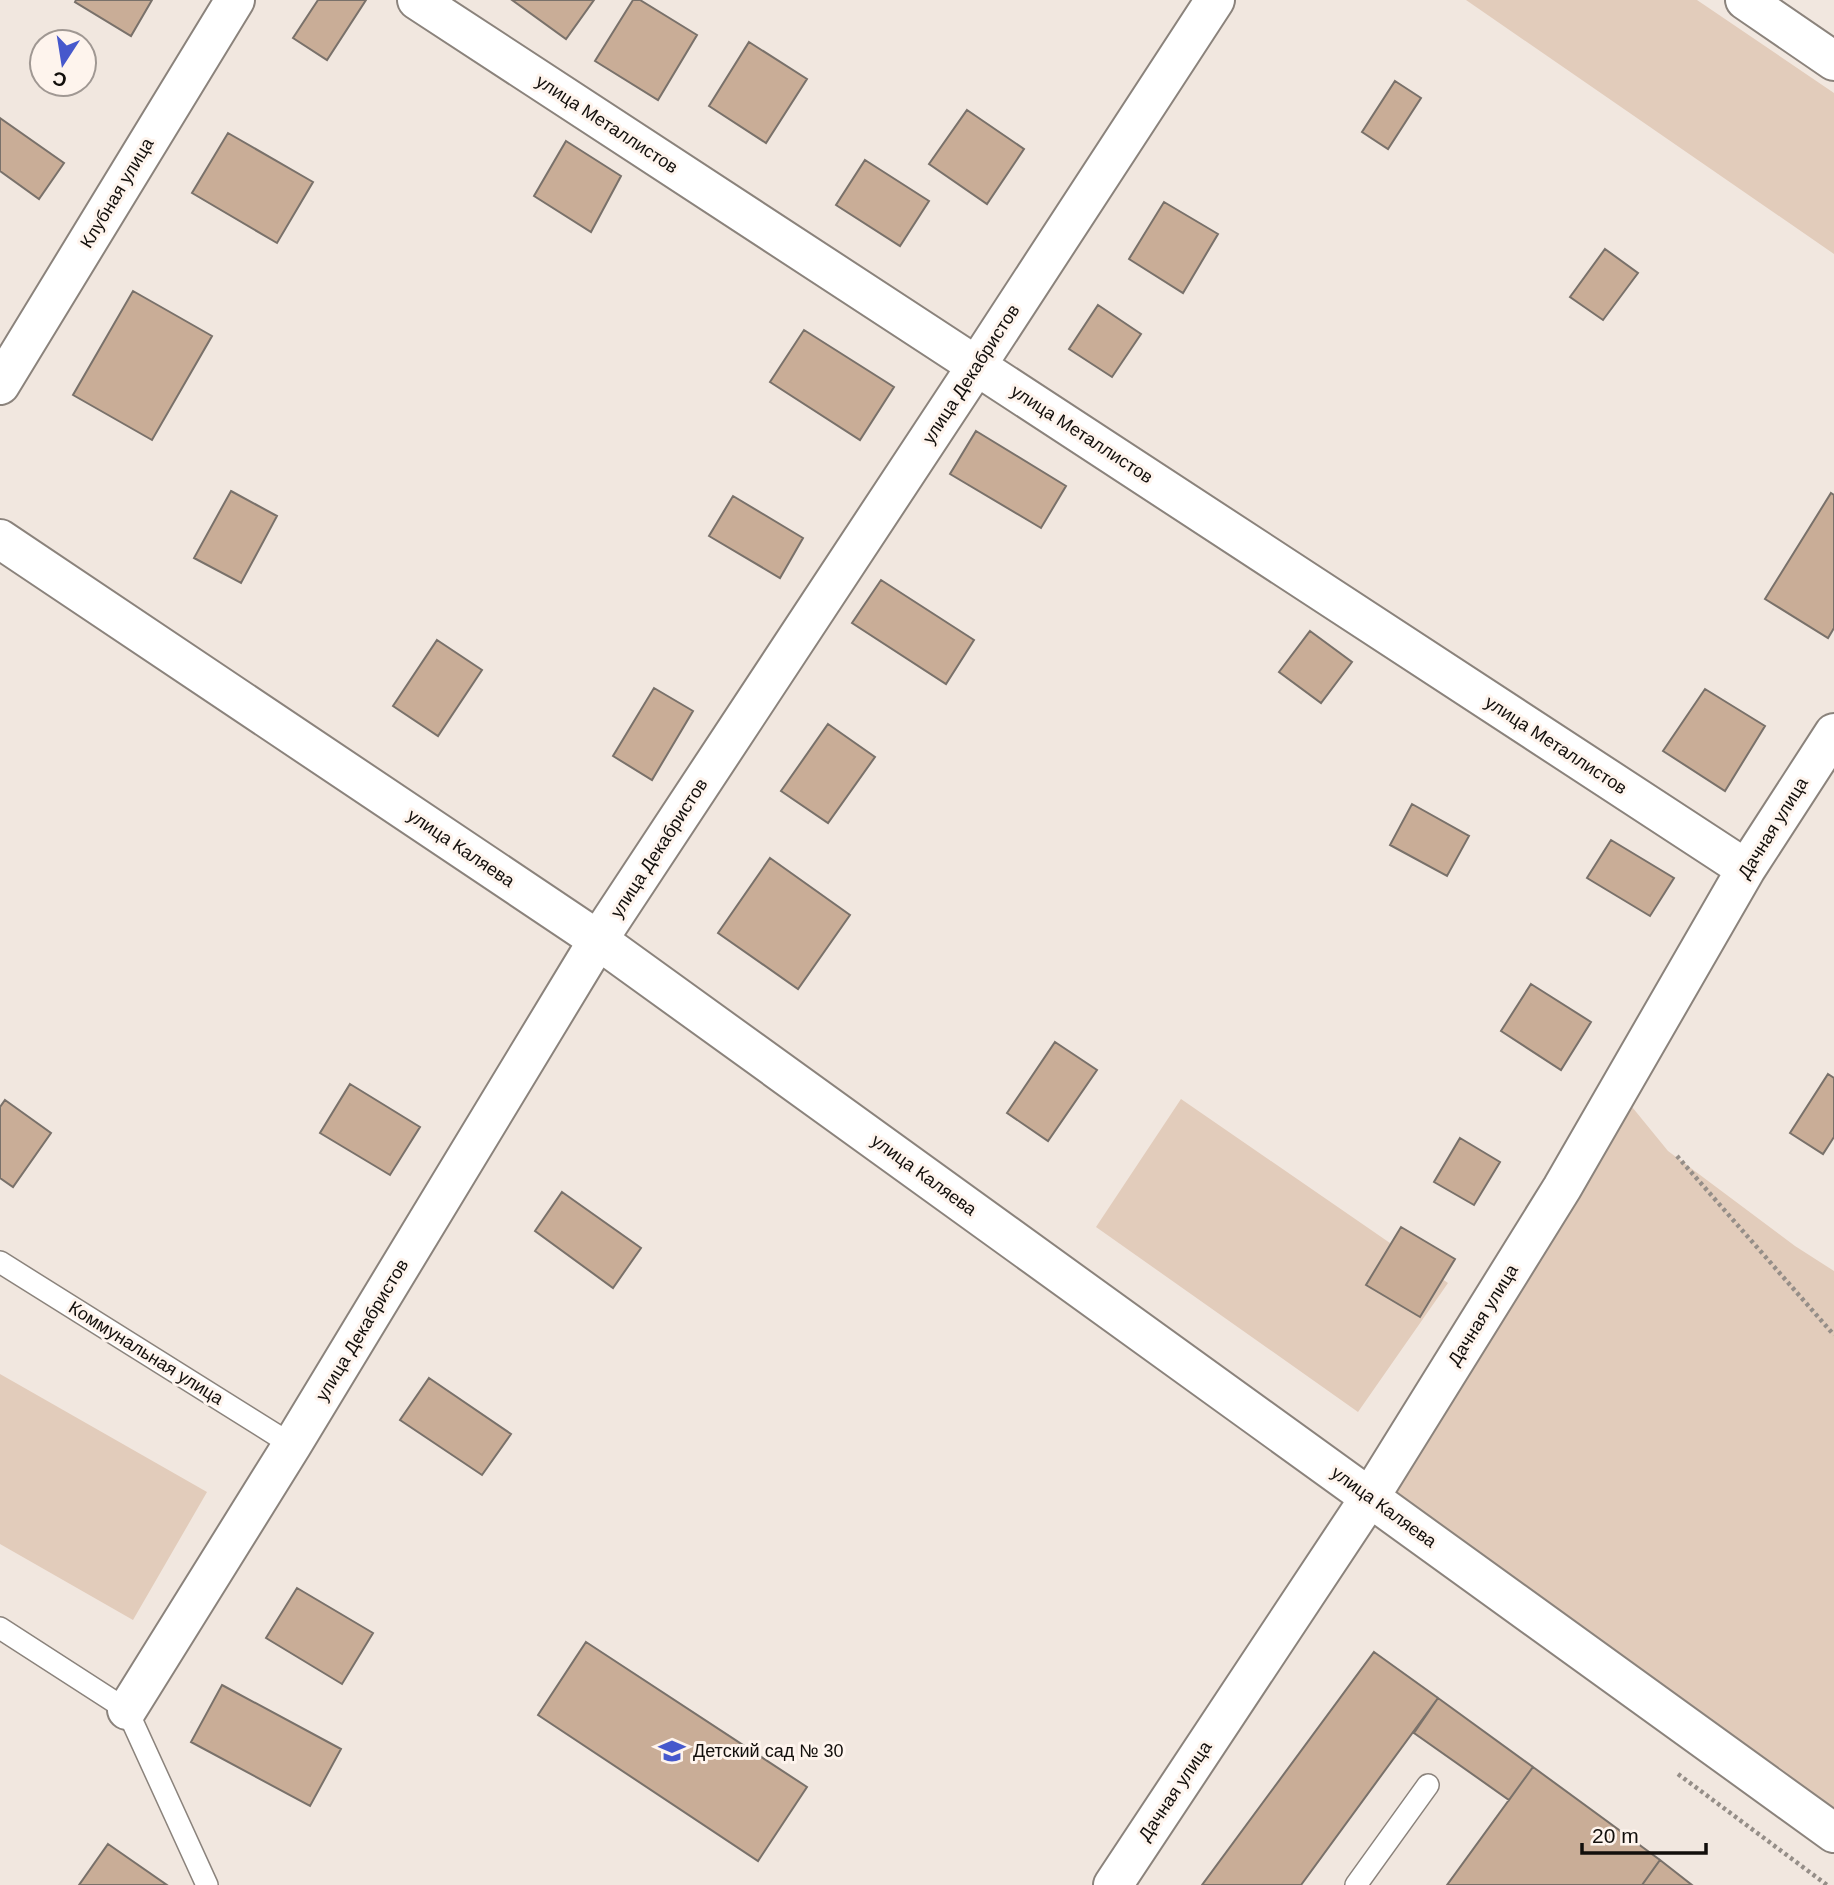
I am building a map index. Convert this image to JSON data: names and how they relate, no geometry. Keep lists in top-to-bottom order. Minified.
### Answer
{"streets":{"street":["улица Металлистов","Клубная улица","улица Декабристов","Дачная улица","улица Каляева"],"lane":["Коммунальная улица"]},"crossings":[["улица Металлистов","улица Декабристов"],["улица Металлистов","Дачная улица"],["улица Декабристов","улица Каляева"],["улица Декабристов","Коммунальная улица"],["Дачная улица","улица Каляева"]],"places":{"school or university":["Детский сад № 30"]},"scale_bar":"20 m","north":"bottom"}
